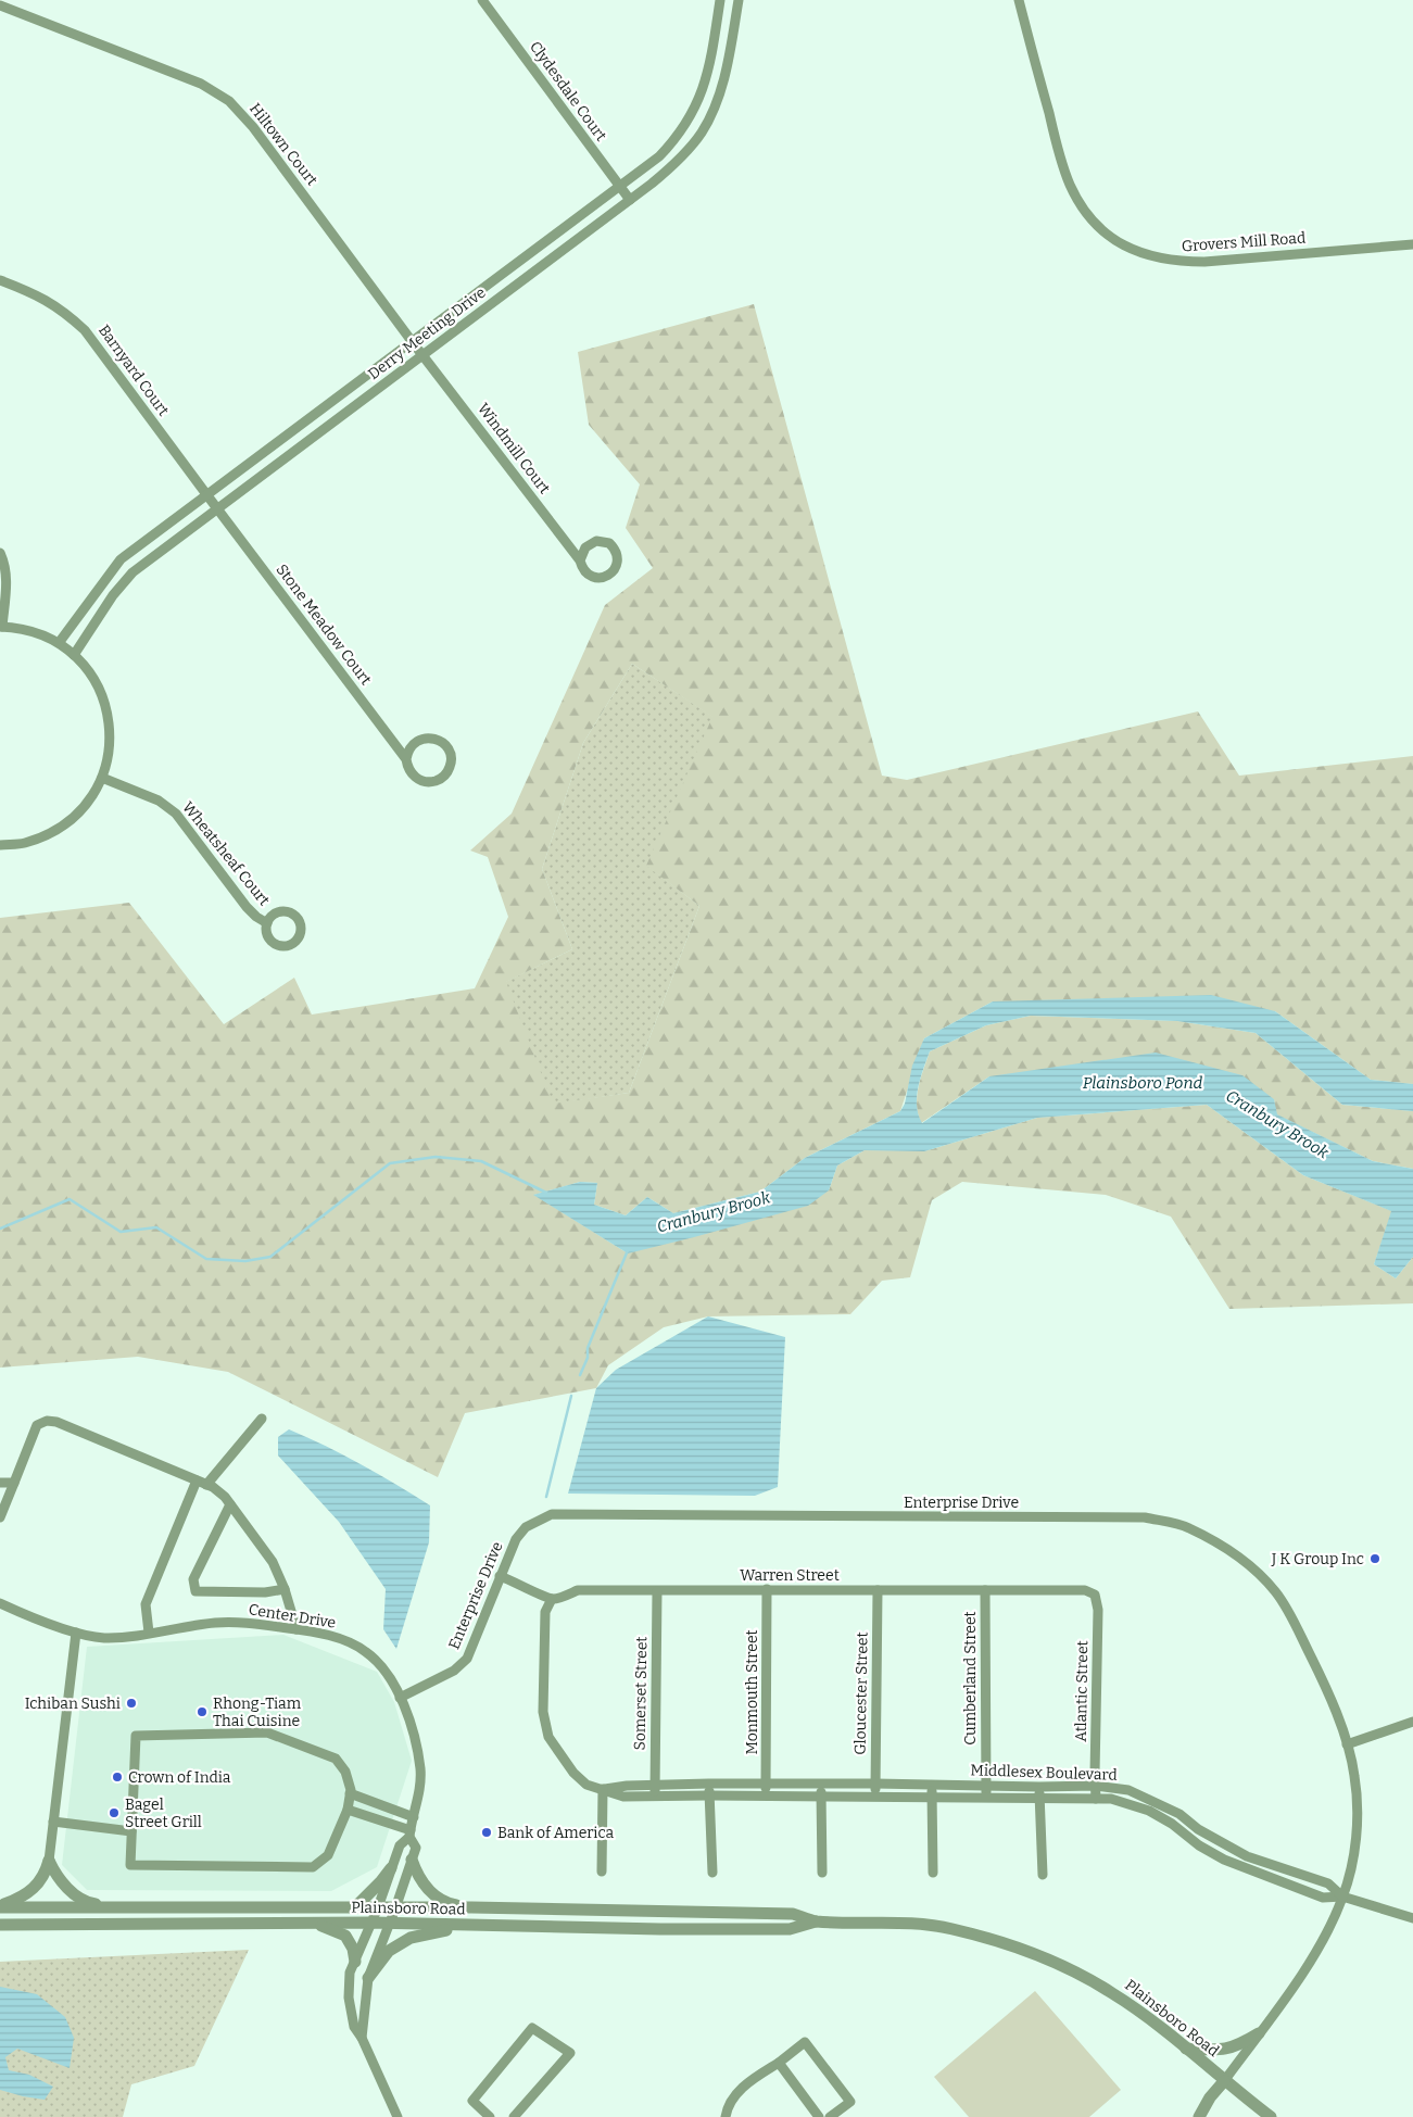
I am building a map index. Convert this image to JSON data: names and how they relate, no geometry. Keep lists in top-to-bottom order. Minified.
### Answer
{"streets":{"street":["Clydesdale Court","Hiltown Court","Grovers Mill Road","Derry Meeting Drive","Barnyard Court","Windmill Court","Stone Meadow Court","Wheatsheaf Court","Enterprise Drive","Warren Street","Center Drive","Cumberland Street","Atlantic Street","Monmouth Street","Somerset Street","Gloucester Street","Middlesex Boulevard","Plainsboro Road"]},"crossings":[["Clydesdale Court","Derry Meeting Drive"],["Hiltown Court","Derry Meeting Drive"],["Hiltown Court","Windmill Court"],["Derry Meeting Drive","Barnyard Court"],["Derry Meeting Drive","Windmill Court"],["Derry Meeting Drive","Stone Meadow Court"],["Barnyard Court","Stone Meadow Court"],["Enterprise Drive","Center Drive"],["Enterprise Drive","Middlesex Boulevard"],["Enterprise Drive","Plainsboro Road"],["Warren Street","Cumberland Street"],["Warren Street","Atlantic Street"],["Warren Street","Monmouth Street"],["Warren Street","Somerset Street"],["Warren Street","Gloucester Street"],["Warren Street","Middlesex Boulevard"],["Center Drive","Plainsboro Road"],["Cumberland Street","Middlesex Boulevard"],["Atlantic Street","Middlesex Boulevard"],["Monmouth Street","Middlesex Boulevard"],["Somerset Street","Middlesex Boulevard"],["Gloucester Street","Middlesex Boulevard"],["Middlesex Boulevard","Plainsboro Road"]],"water":["Plainsboro Pond","Cranbury Brook"],"places":["J K Group Inc","Ichiban Sushi","Rhong-Tiam Thai Cuisine","Crown of India","Bagel Street Grill","Bank of America"]}
